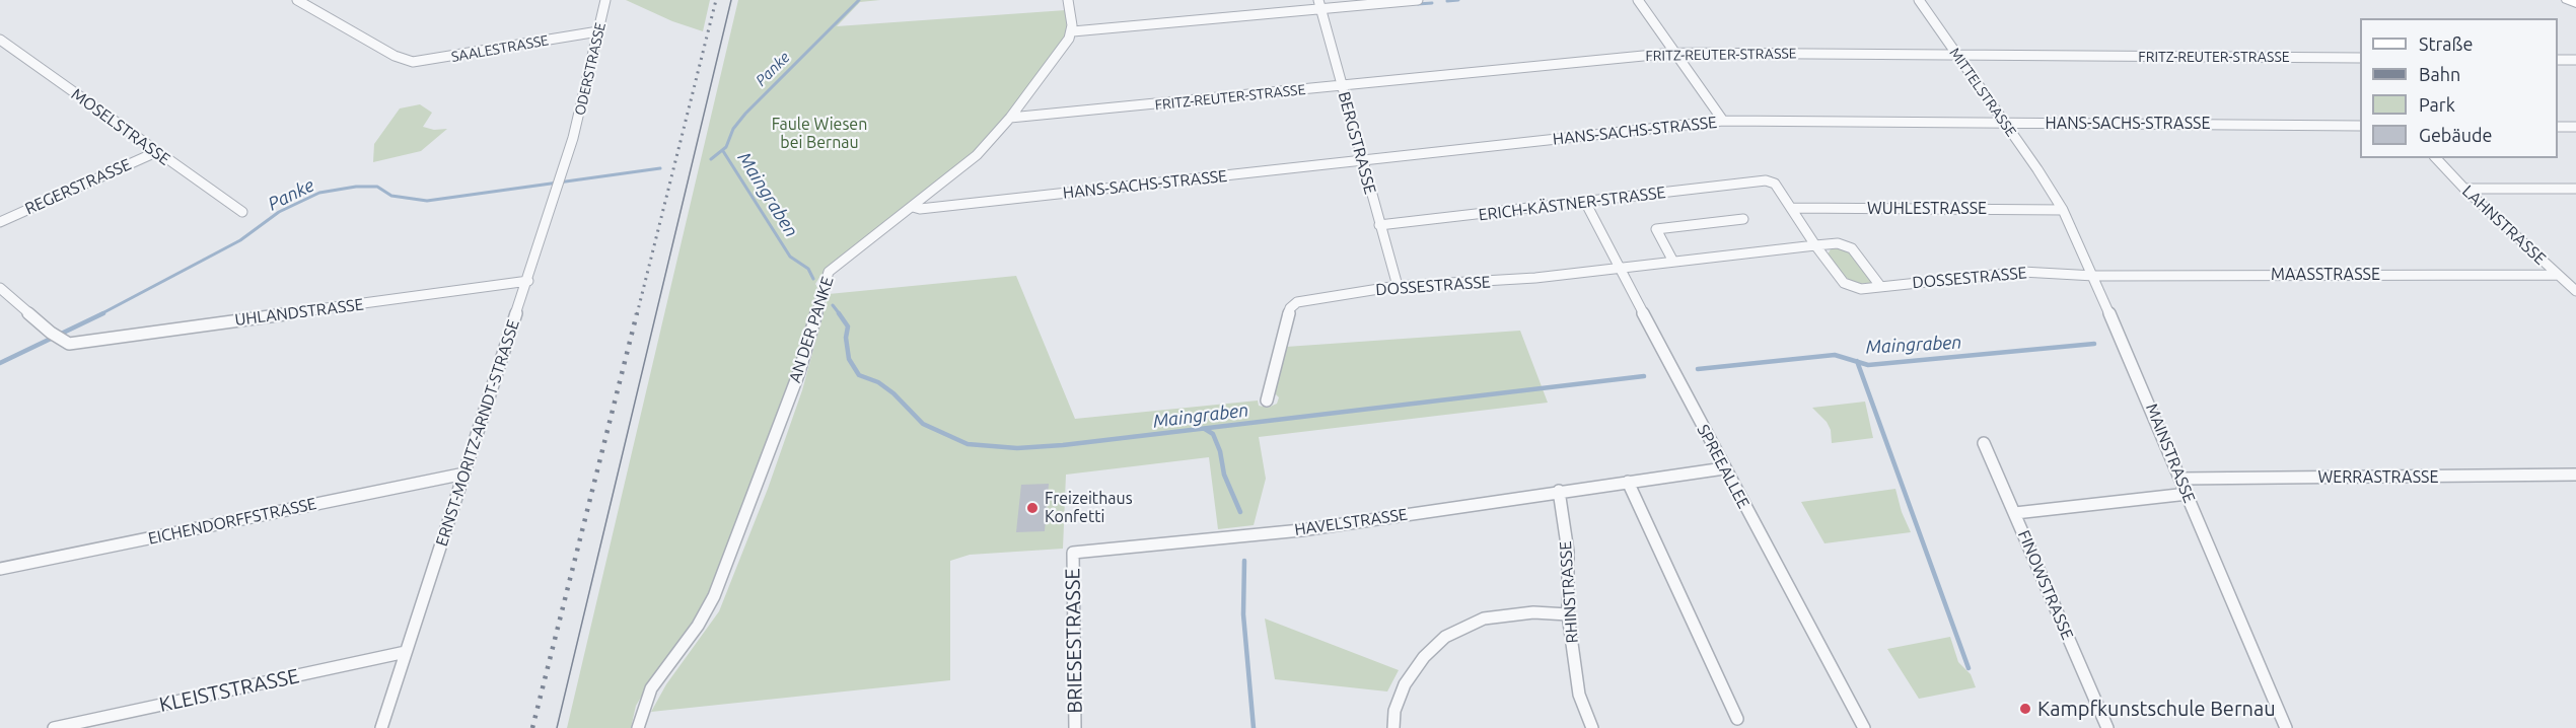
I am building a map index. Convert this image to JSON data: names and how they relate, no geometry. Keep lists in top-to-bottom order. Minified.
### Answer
{"streets":{"street":["SAALESTRASSE","FRITZ-REUTER-STRASSE","ODERSTRASSE","MITTELSTRASSE","HANS-SACHS-STRASSE","MOSELSTRASSE","BERGSTRASSE","REGERSTRASSE","ERICH-KÄSTNER-STRASSE","WUHLESTRASSE","LAHNSTRASSE","MAASSTRASSE","DOSSESTRASSE","UHLANDSTRASSE","AN DER PANKE","ERNST-MORITZ-ARNDT-STRASSE","MAINSTRASSE","SPREEALLEE","WERRASTRASSE","EICHENDORFFSTRASSE","HAVELSTRASSE","FINOWSTRASSE","RHINSTRASSE","BRIESESTRASSE","KLEISTSTRASSE"]},"crossings":[["SAALESTRASSE","ODERSTRASSE"],["FRITZ-REUTER-STRASSE","MITTELSTRASSE"],["FRITZ-REUTER-STRASSE","BERGSTRASSE"],["FRITZ-REUTER-STRASSE","AN DER PANKE"],["ODERSTRASSE","ERNST-MORITZ-ARNDT-STRASSE"],["MITTELSTRASSE","HANS-SACHS-STRASSE"],["MITTELSTRASSE","MAINSTRASSE"],["HANS-SACHS-STRASSE","BERGSTRASSE"],["HANS-SACHS-STRASSE","AN DER PANKE"],["MOSELSTRASSE","REGERSTRASSE"],["BERGSTRASSE","ERICH-KÄSTNER-STRASSE"],["BERGSTRASSE","DOSSESTRASSE"],["ERICH-KÄSTNER-STRASSE","WUHLESTRASSE"],["ERICH-KÄSTNER-STRASSE","SPREEALLEE"],["WUHLESTRASSE","MAINSTRASSE"],["LAHNSTRASSE","MAASSTRASSE"],["MAASSTRASSE","DOSSESTRASSE"],["MAASSTRASSE","MAINSTRASSE"],["DOSSESTRASSE","MAINSTRASSE"],["DOSSESTRASSE","SPREEALLEE"],["UHLANDSTRASSE","ERNST-MORITZ-ARNDT-STRASSE"],["ERNST-MORITZ-ARNDT-STRASSE","EICHENDORFFSTRASSE"],["ERNST-MORITZ-ARNDT-STRASSE","KLEISTSTRASSE"],["MAINSTRASSE","WERRASTRASSE"],["SPREEALLEE","HAVELSTRASSE"],["HAVELSTRASSE","RHINSTRASSE"],["HAVELSTRASSE","BRIESESTRASSE"]],"water":["Panke","Maingraben"],"parks":["Faule Wiesen bei Bernau"],"places":["Freizeithaus Konfetti","Kampfkunstschule Bernau"],"legend":["Straße","Bahn","Park","Gebäude"]}
